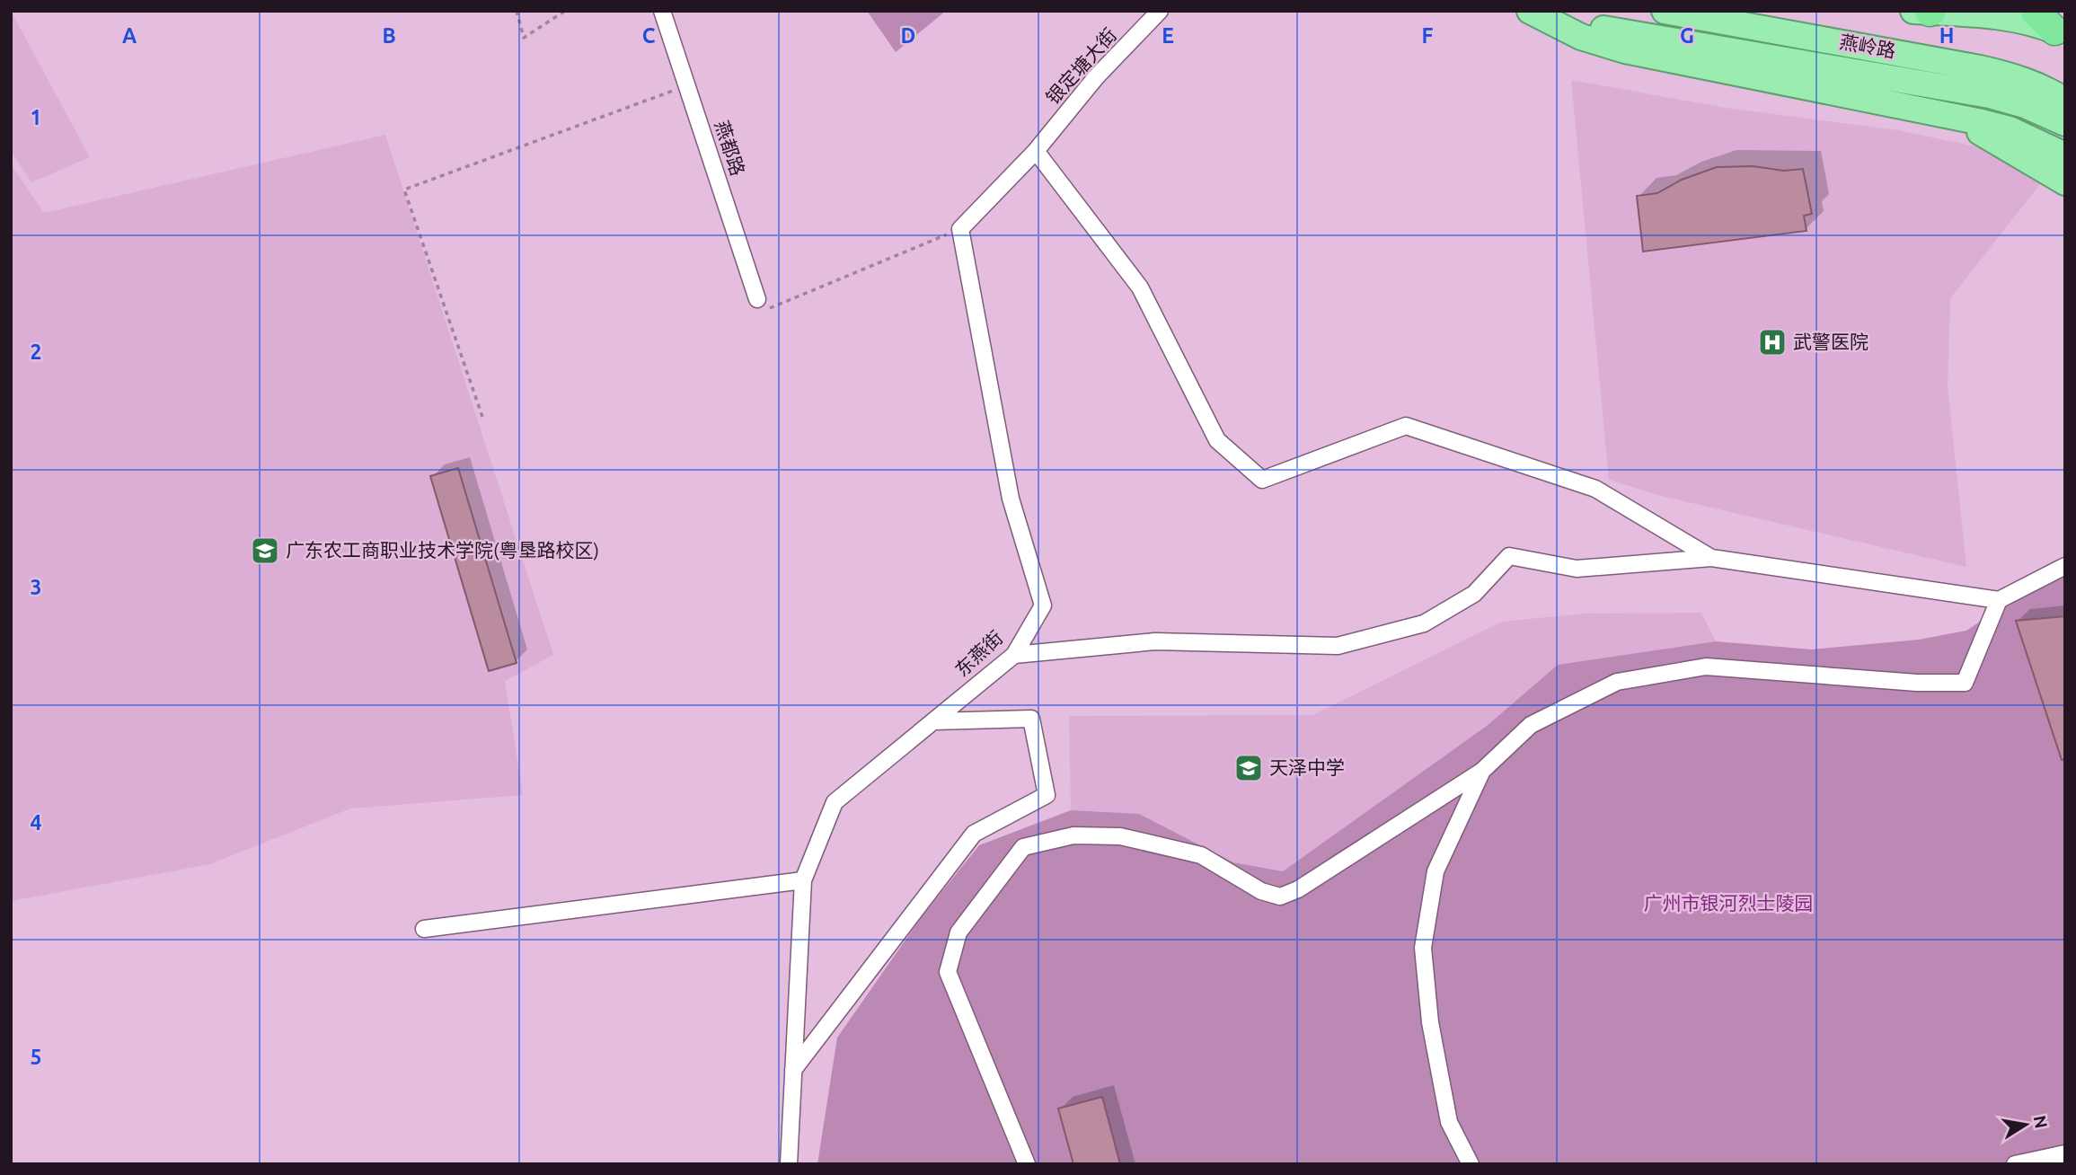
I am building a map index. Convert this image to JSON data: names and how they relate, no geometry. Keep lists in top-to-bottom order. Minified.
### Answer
{"streets":{"highway":["燕岭路"],"street":["银定塘大街","燕都路","东燕街"]},"parks":["广州市银河烈士陵园"],"places":{"hospital":["武警医院"],"school or university":["广东农工商职业技术学院(粤垦路校区)","天泽中学"]},"north":"right","grid":{"columns":["A","B","C","D","E","F","G","H"],"rows":["1","2","3","4","5"]}}
